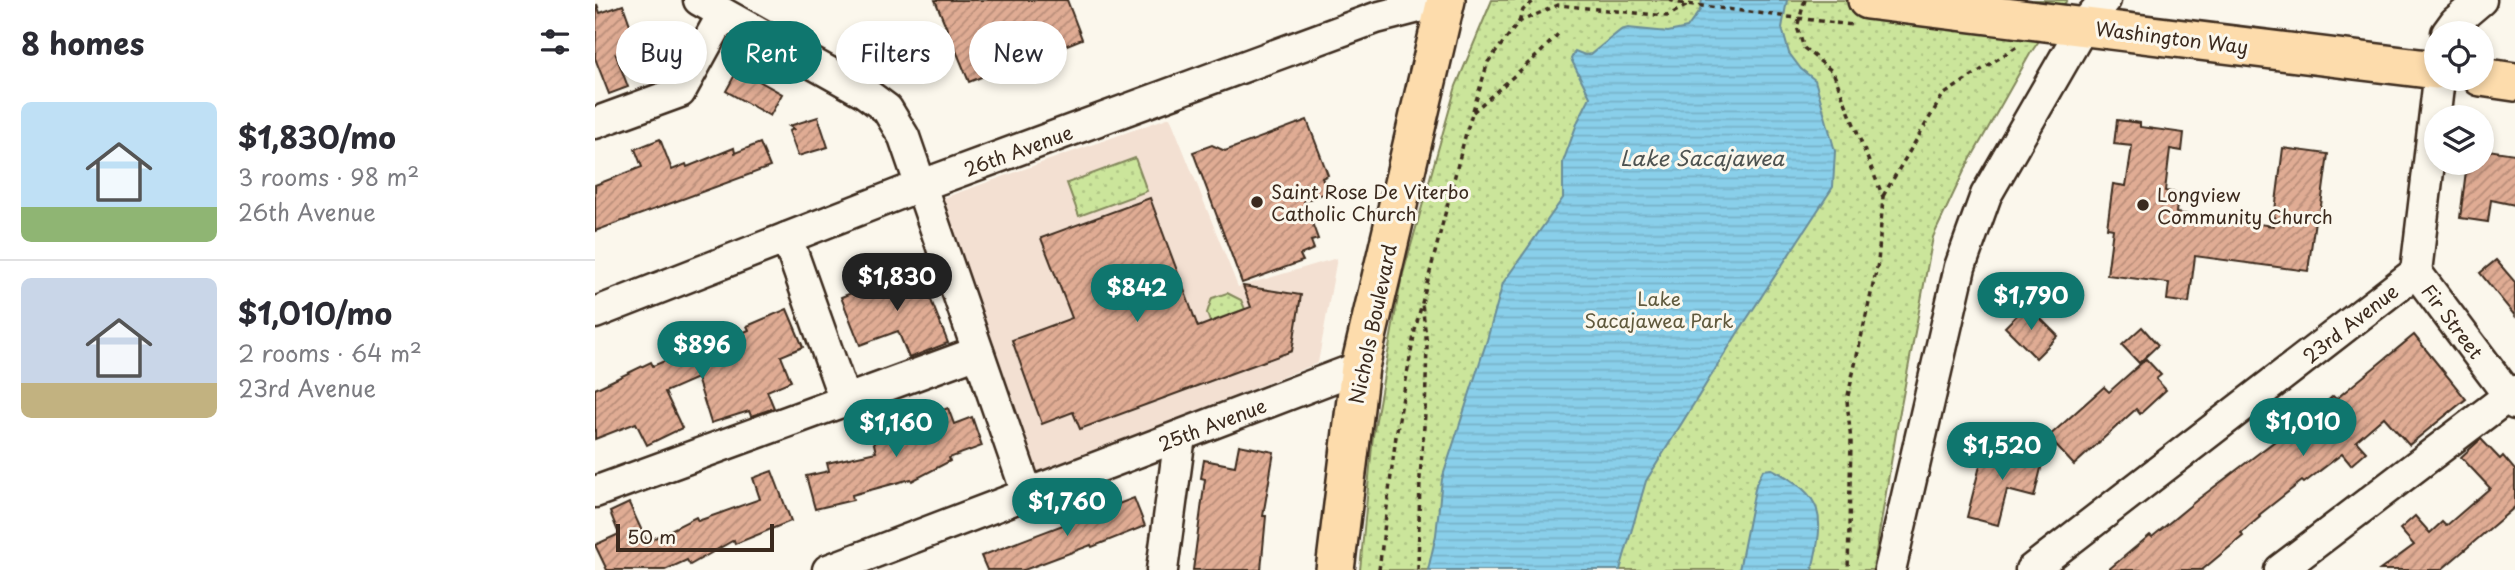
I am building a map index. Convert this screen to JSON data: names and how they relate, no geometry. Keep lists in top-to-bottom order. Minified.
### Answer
{"streets":{"main road":["Washington Way","Nichols Boulevard"],"street":["26th Avenue","Fir Street","23rd Avenue","25th Avenue"]},"crossings":[["26th Avenue","Nichols Boulevard"],["Fir Street","23rd Avenue"],["Nichols Boulevard","25th Avenue"]],"water":["Lake Sacajawea"],"parks":["Lake Sacajawea Park"],"places":["Saint Rose De Viterbo Catholic Church","Longview Community Church"],"scale_bar":"50 m","page":{"heading":"8 homes","chip":["Buy","Rent","Filters","New"],"list":[{"name":"$1,830/mo","note":"3 rooms · 98 m² · 26th Avenue"},{"name":"$1,010/mo","note":"2 rooms · 64 m² · 23rd Avenue"}],"price":["$1,830","$842","$1,790","$896","$1,010","$1,160","$1,520","$1,760"],"scale":"50 m"}}
